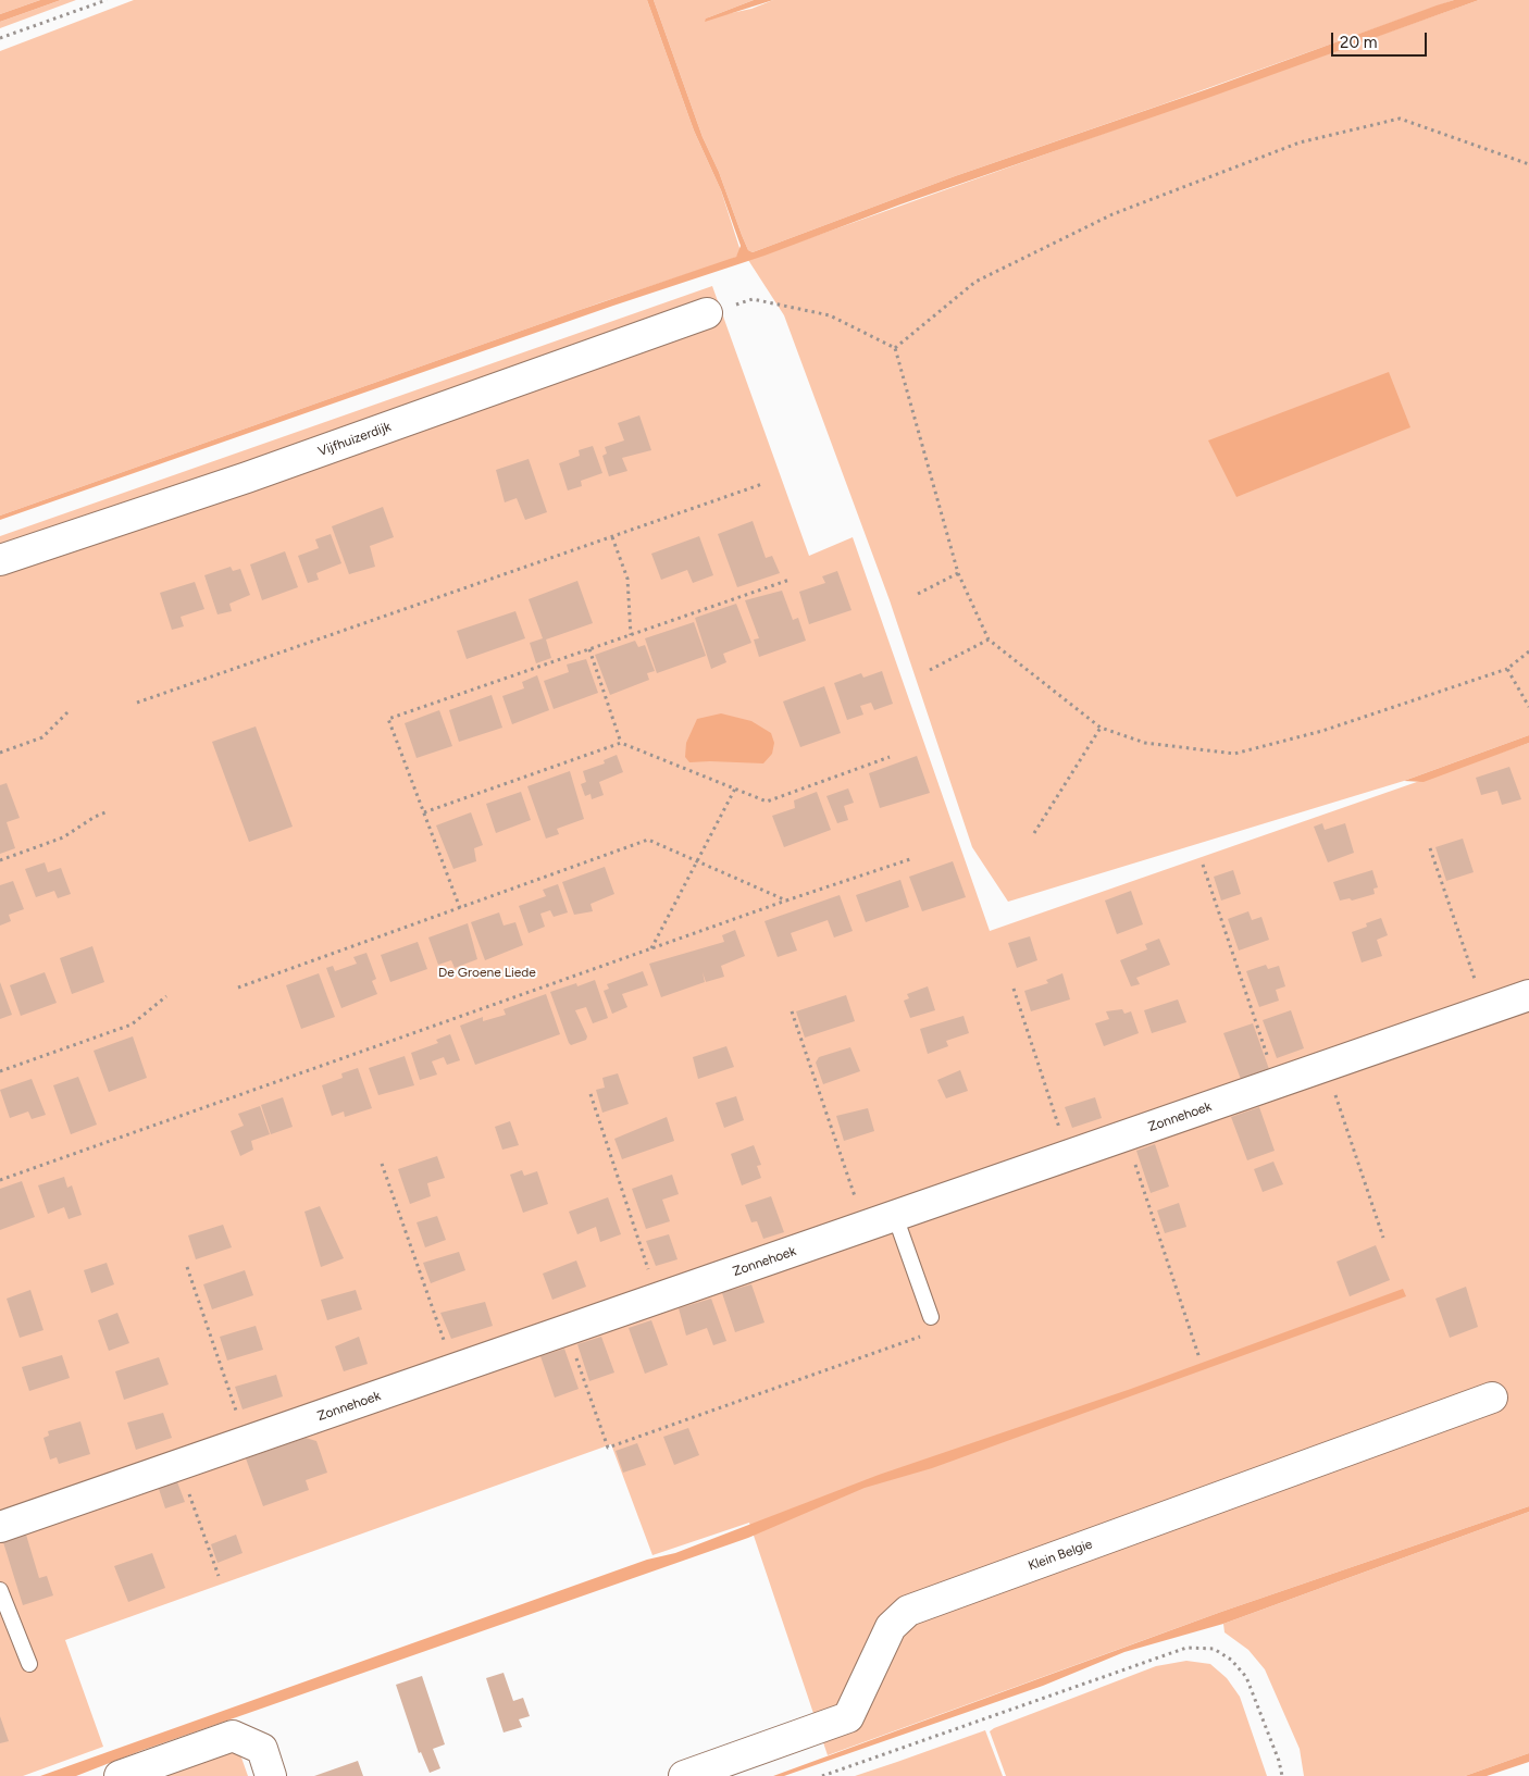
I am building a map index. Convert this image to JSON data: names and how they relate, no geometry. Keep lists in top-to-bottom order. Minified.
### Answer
{"streets":{"street":["Vijfhuizerdijk","Zonnehoek","Klein Belgie"]},"parks":["De Groene Liede"],"scale_bar":"20 m"}
